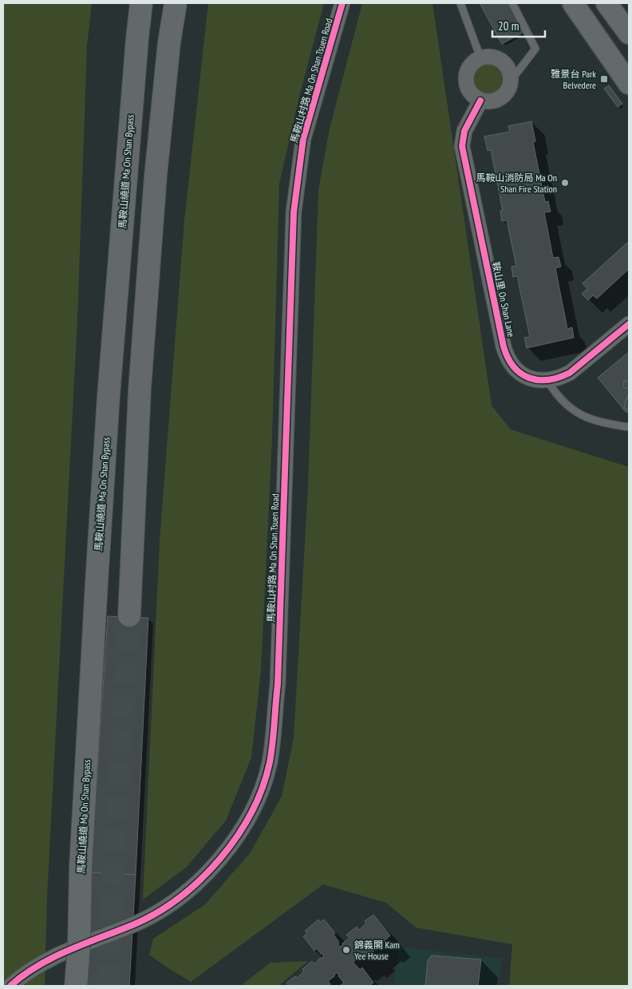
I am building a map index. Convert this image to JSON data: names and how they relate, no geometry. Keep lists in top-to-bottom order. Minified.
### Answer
{"streets":{"main road":["馬鞍山繞道 Ma On Shan Bypass"],"street":["馬鞍山村路 Ma On Shan Tsuen Road","鞍山里 On Shan Lane"]},"places":{"transit":["雅景台 Park Belvedere"],"other":["馬鞍山消防局 Ma On Shan Fire Station","錦義閣 Kam Yee House"]},"scale_bar":"20 m"}
